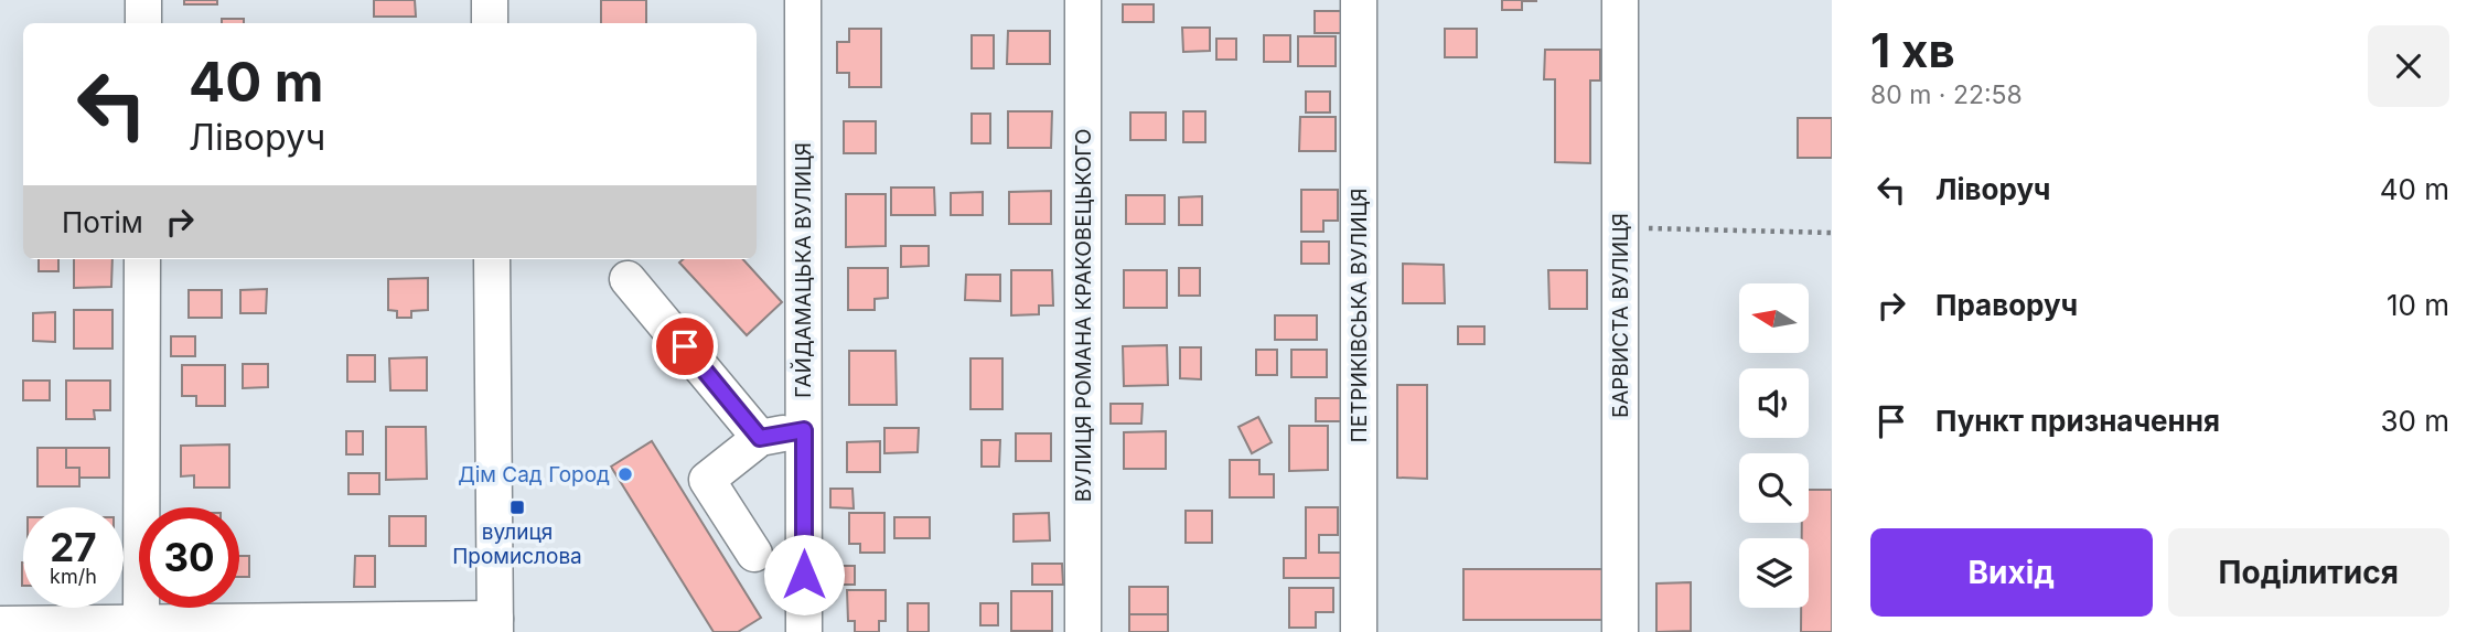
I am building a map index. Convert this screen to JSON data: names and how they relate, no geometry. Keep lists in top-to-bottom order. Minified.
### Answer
{"streets":{"street":["ГАЙДАМАЦЬКА ВУЛИЦЯ","ВУЛИЦЯ РОМАНА КРАКОВЕЦЬКОГО","ПЕТРИКІВСЬКА ВУЛИЦЯ","БАРВИСТА ВУЛИЦЯ"]},"places":{"other":["Дім Сад Город"],"transit":["вулиця Промислова"]},"north":"left","page":{"heading":["1 хв","80 m · 22:58"],"turn":["40 m","Ліворуч"],"list":[{"name":"Ліворуч","value":"40 m"},{"name":"Праворуч","value":"10 m"},{"name":"Пункт призначення","value":"30 m"}],"then":"Потім","speed":"27 km/h","limit":"30","buttons":["Вихід","Поділитися"]}}
